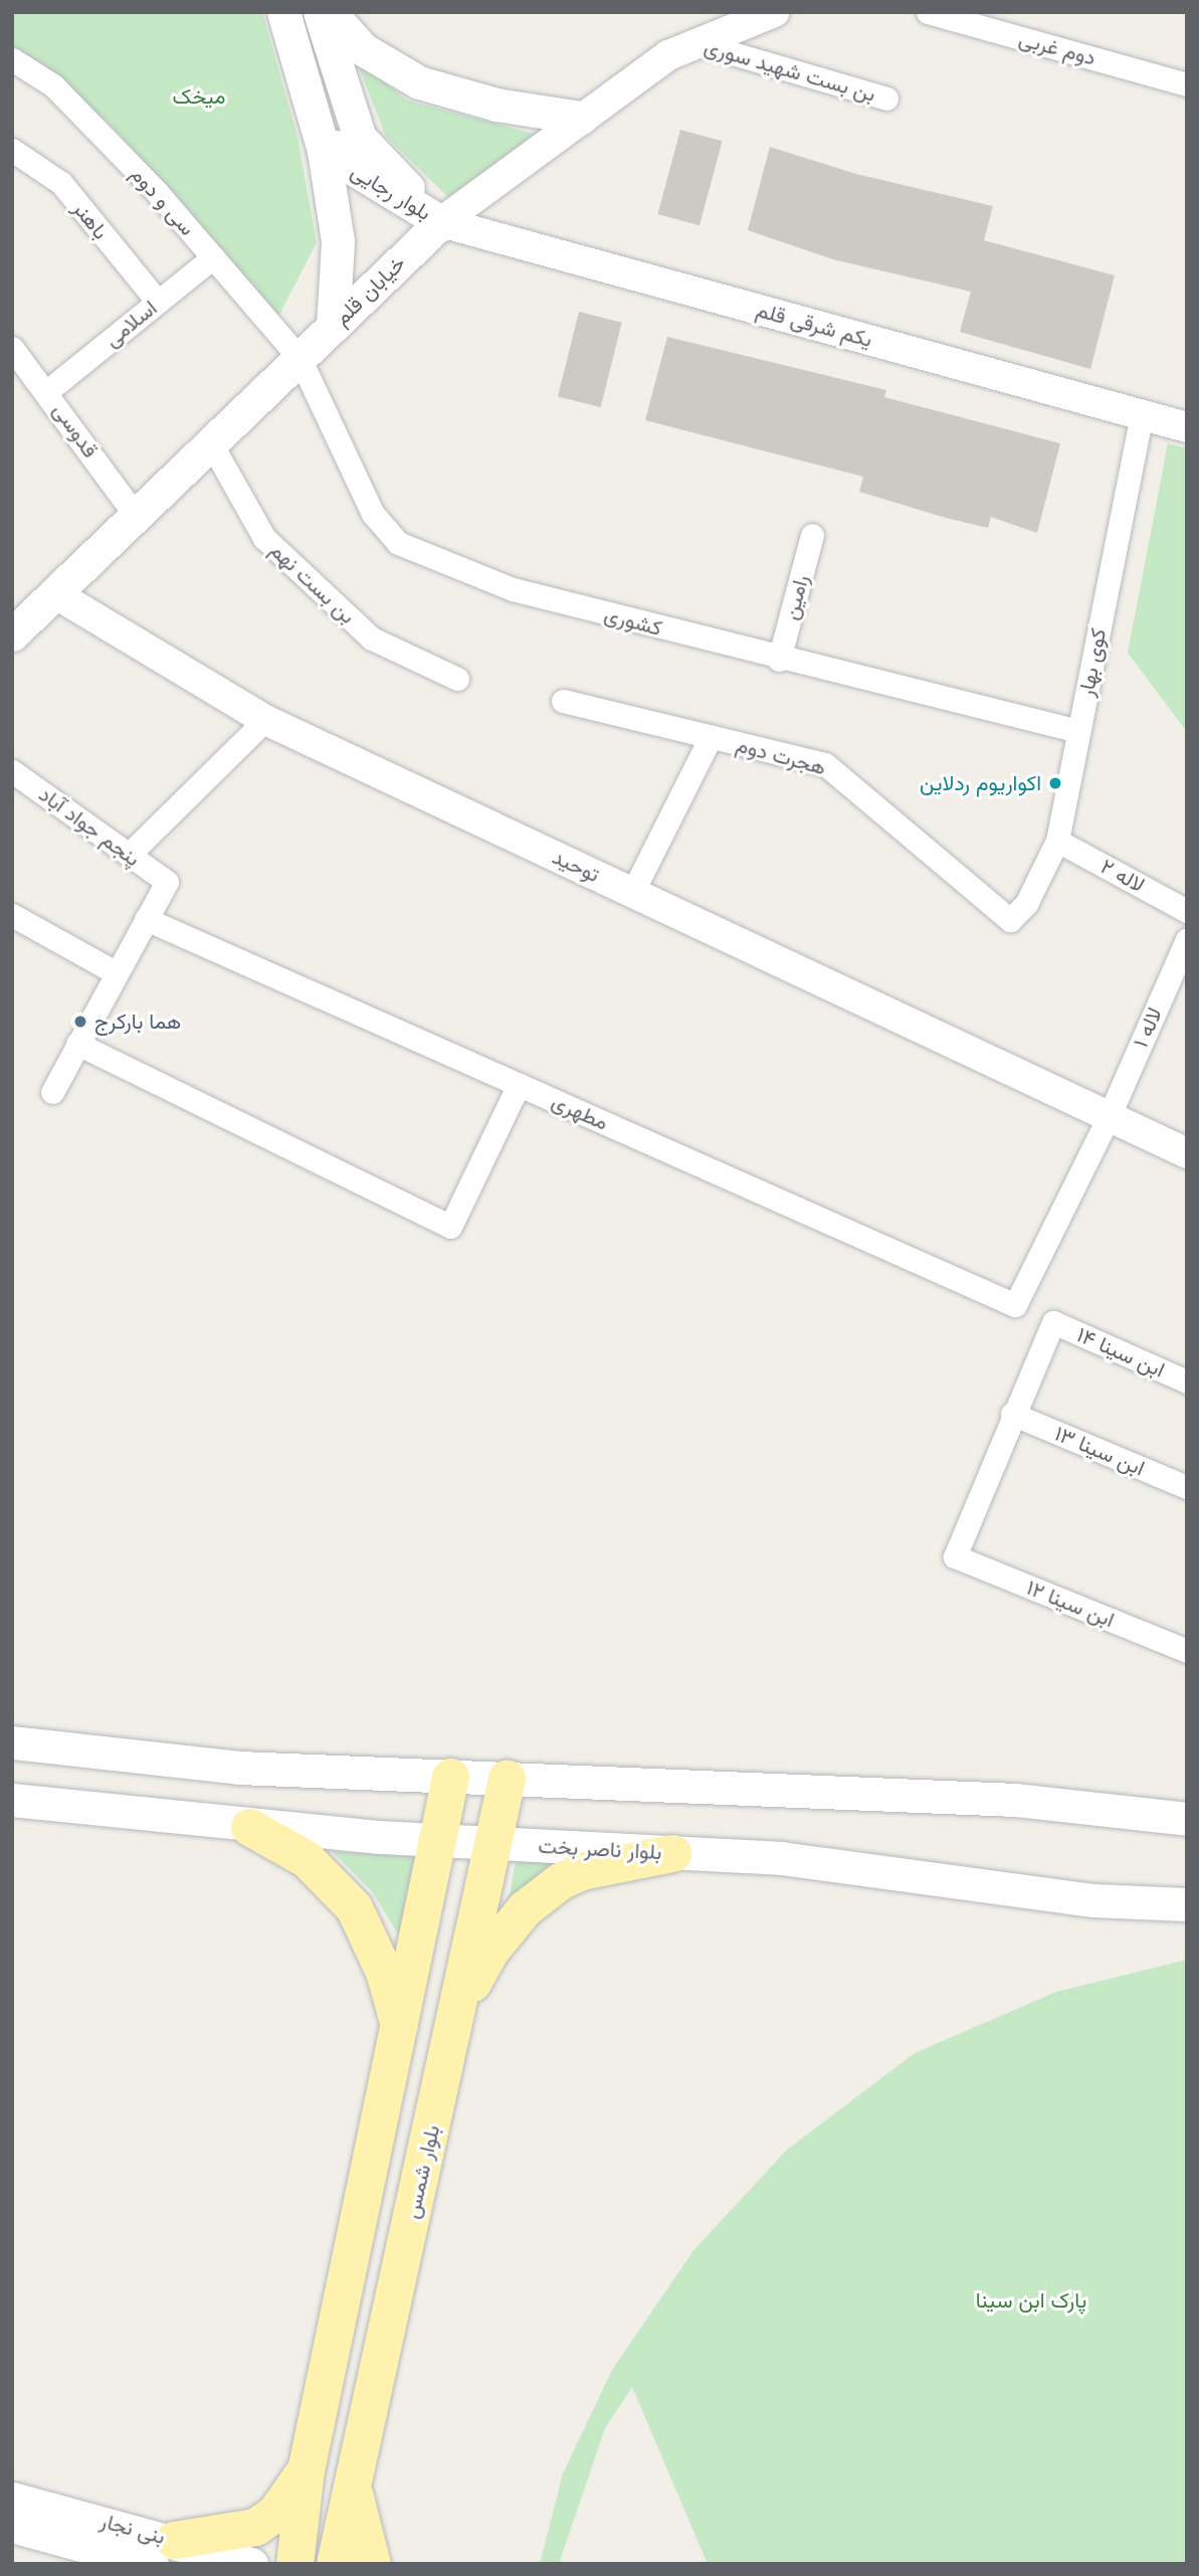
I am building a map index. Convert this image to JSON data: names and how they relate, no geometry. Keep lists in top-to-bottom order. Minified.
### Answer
{"streets":{"main road":["بلوار رجایی","خیابان قلم","بلوار ناصر بخت","بلوار شمس","بنی نجار"],"street":["دوم غربی","بن بست شهید سوری","سی و دوم","باهنر","اسلامی","یکم شرقی قلم","قدوسی","بن بست نهم","رامین","کشوری","کوی بهار","هجرت دوم","پنجم جواد آباد","توحید","لاله ۲","لاله ۱","مطهری","ابن سینا ۱۴","ابن سینا ۱۳","ابن سینا ۱۲"]},"crossings":[["بن بست شهید سوری","خیابان قلم"],["بلوار رجایی","خیابان قلم"],["بلوار رجایی","یکم شرقی قلم"],["سی و دوم","خیابان قلم"],["سی و دوم","اسلامی"],["سی و دوم","کشوری"],["باهنر","اسلامی"],["خیابان قلم","یکم شرقی قلم"],["خیابان قلم","قدوسی"],["خیابان قلم","بن بست نهم"],["خیابان قلم","کشوری"],["خیابان قلم","توحید"],["اسلامی","قدوسی"],["یکم شرقی قلم","کوی بهار"],["رامین","کشوری"],["کشوری","کوی بهار"],["کوی بهار","هجرت دوم"],["کوی بهار","لاله ۲"],["پنجم جواد آباد","مطهری"],["توحید","لاله ۱"],["لاله ۱","مطهری"],["ابن سینا ۱۴","ابن سینا ۱۳"],["ابن سینا ۱۴","ابن سینا ۱۲"],["ابن سینا ۱۳","ابن سینا ۱۲"],["بلوار ناصر بخت","بلوار شمس"]],"parks":["میخک","پارک ابن سینا"],"places":["اکواریوم ردلاین","هما بارکرج"]}
